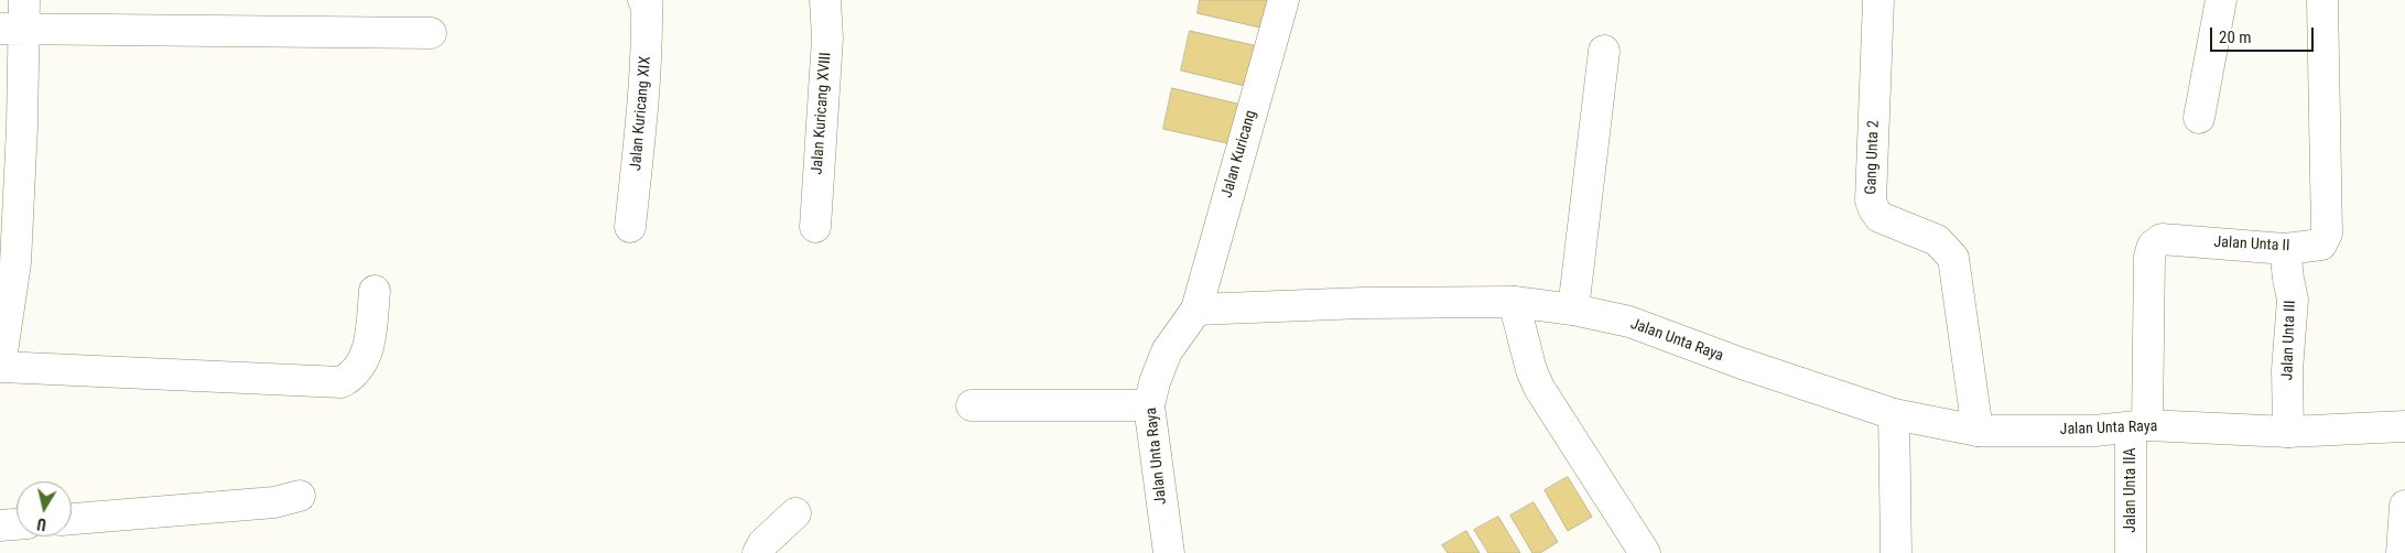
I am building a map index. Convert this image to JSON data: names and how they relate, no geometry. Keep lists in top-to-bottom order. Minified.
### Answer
{"streets":{"street":["Jalan Kuricang XIX","Jalan Kuricang XVIII","Jalan Kuricang","Gang Unta 2","Jalan Unta II","Jalan Unta Raya","Jalan Unta III","Jalan Unta IIA"]},"crossings":[["Jalan Kuricang","Jalan Unta Raya"],["Gang Unta 2","Jalan Unta Raya"],["Jalan Unta II","Jalan Unta Raya"],["Jalan Unta II","Jalan Unta III"],["Jalan Unta II","Jalan Unta IIA"],["Jalan Unta Raya","Jalan Unta III"],["Jalan Unta Raya","Jalan Unta IIA"]],"scale_bar":"20 m","north":"bottom"}
